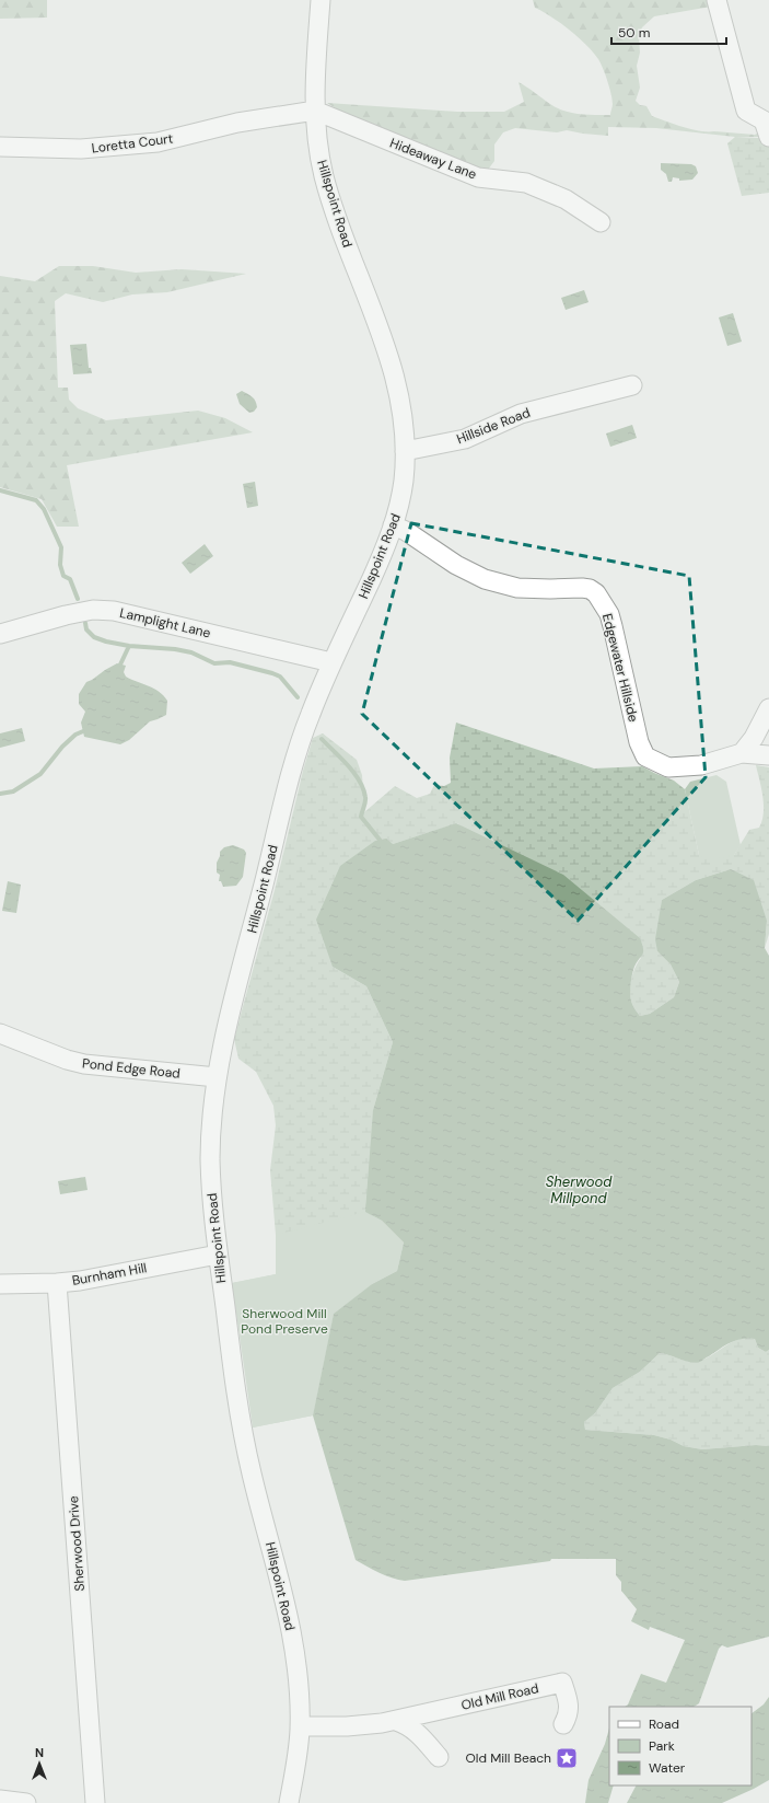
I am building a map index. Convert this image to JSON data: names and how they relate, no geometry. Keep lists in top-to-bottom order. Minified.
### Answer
{"streets":{"street":["Loretta Court","Hideaway Lane","Hillspoint Road","Hillside Road","Lamplight Lane","Edgewater Hillside","Pond Edge Road","Burnham Hill","Sherwood Drive","Old Mill Road"]},"crossings":[["Loretta Court","Hideaway Lane"],["Loretta Court","Hillspoint Road"],["Hideaway Lane","Hillspoint Road"],["Hillspoint Road","Hillside Road"],["Hillspoint Road","Lamplight Lane"],["Hillspoint Road","Edgewater Hillside"],["Hillspoint Road","Pond Edge Road"],["Hillspoint Road","Burnham Hill"],["Hillspoint Road","Old Mill Road"],["Burnham Hill","Sherwood Drive"]],"water":["Sherwood Millpond"],"parks":["Sherwood Mill Pond Preserve"],"places":{"place":["Old Mill Beach"]},"legend":["Road","Park","Water"],"scale_bar":"50 m","north":"top"}
